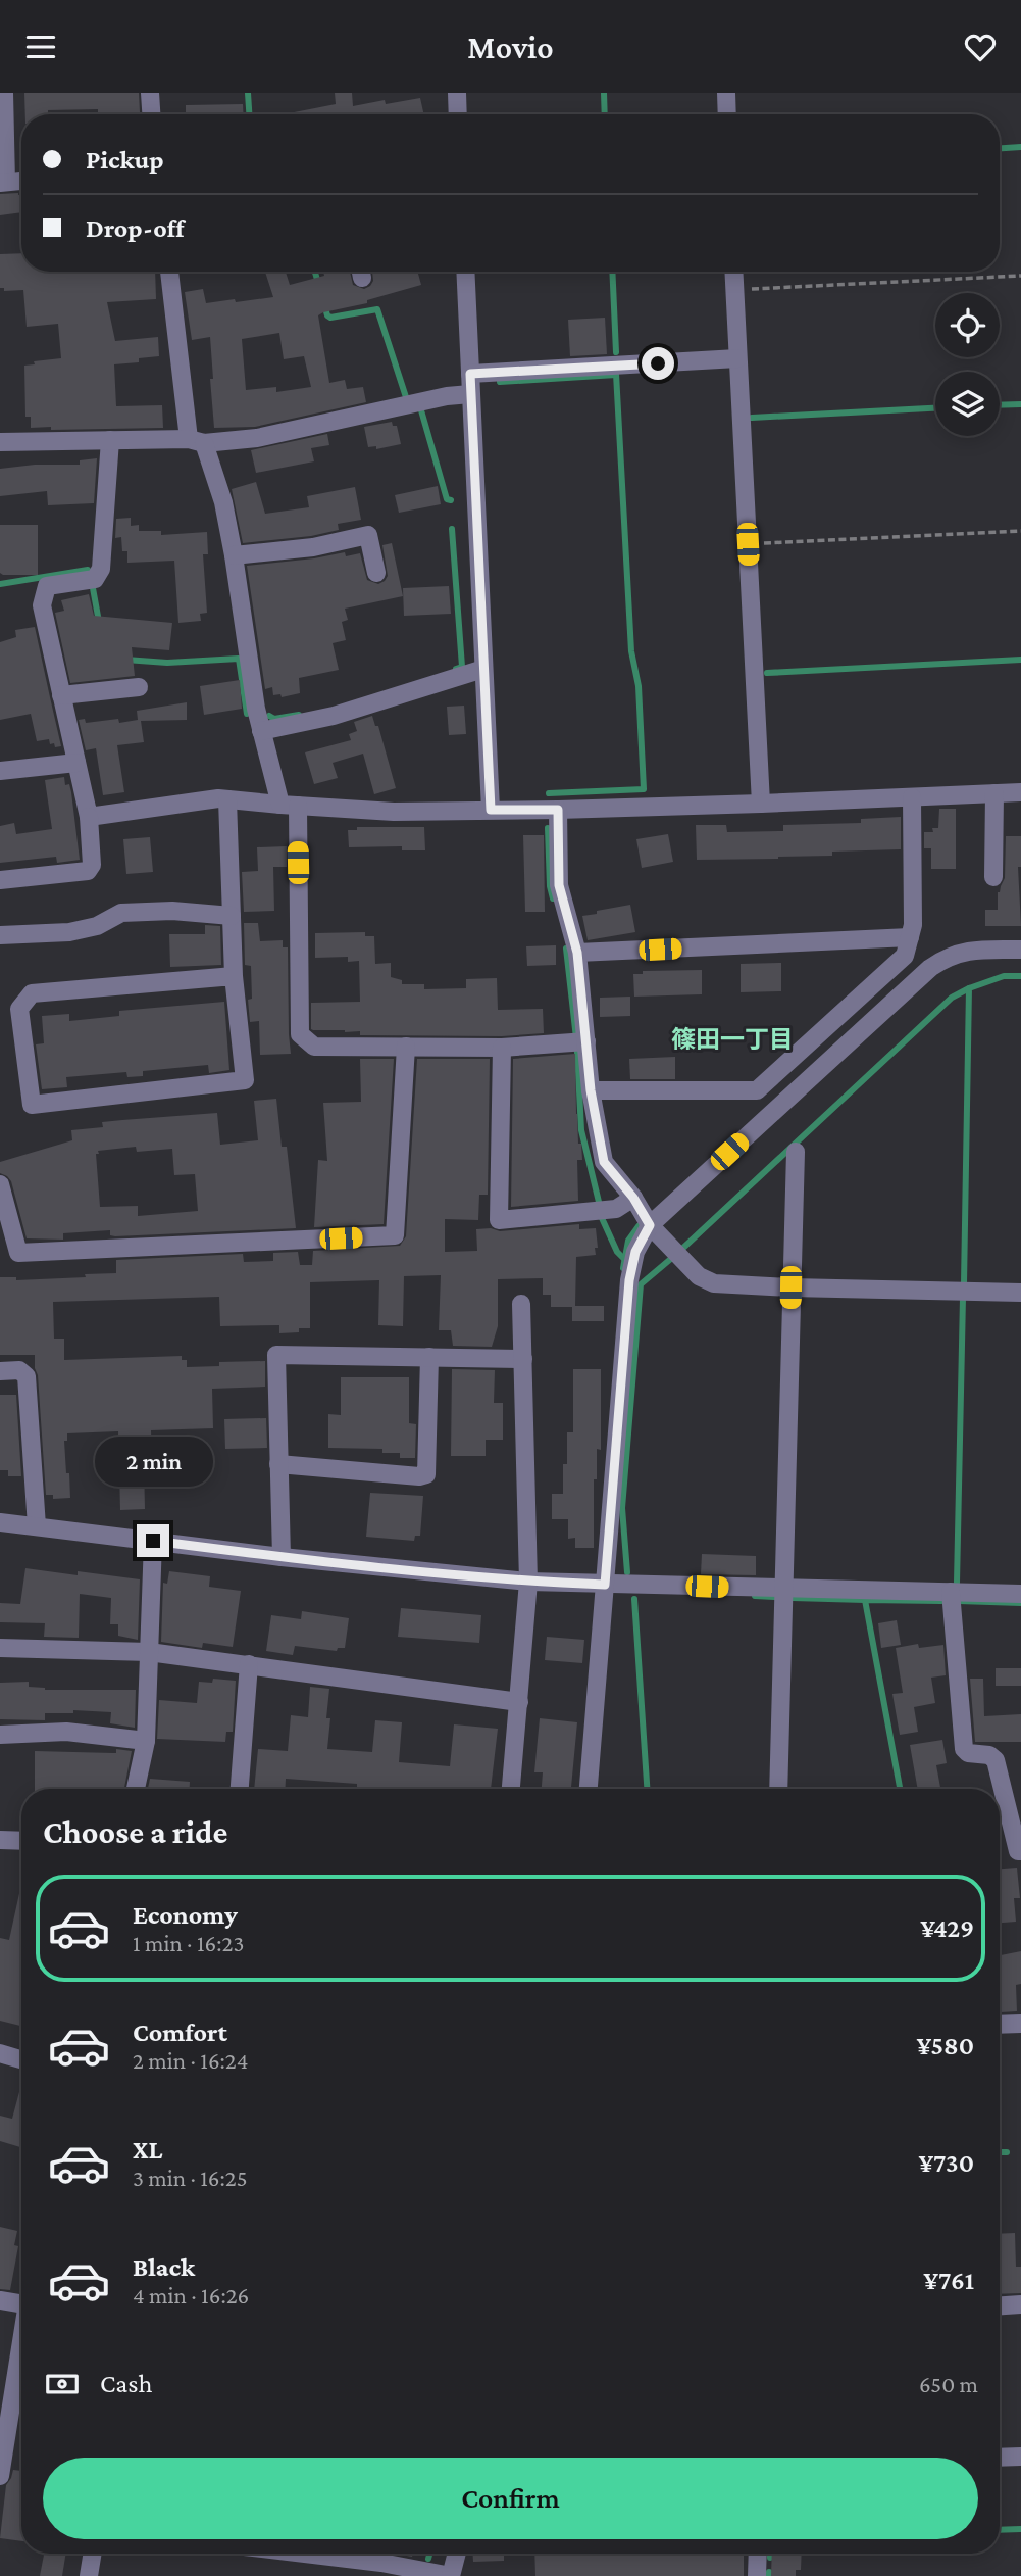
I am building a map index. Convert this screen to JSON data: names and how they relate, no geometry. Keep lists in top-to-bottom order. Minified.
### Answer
{"districts":["篠田一丁目"],"page":{"header":"Movio","banner":["Pickup","Drop-off"],"bubble":"2 min","heading":"Choose a ride","list":[{"name":"Economy","note":"1 min · 16:23","value":"¥429"},{"name":"Comfort","note":"2 min · 16:24","value":"¥580"},{"name":"XL","note":"3 min · 16:25","value":"¥730"},{"name":"Black","note":"4 min · 16:26","value":"¥761"}],"pay":["Cash","650 m"],"buttons":"Confirm"}}
